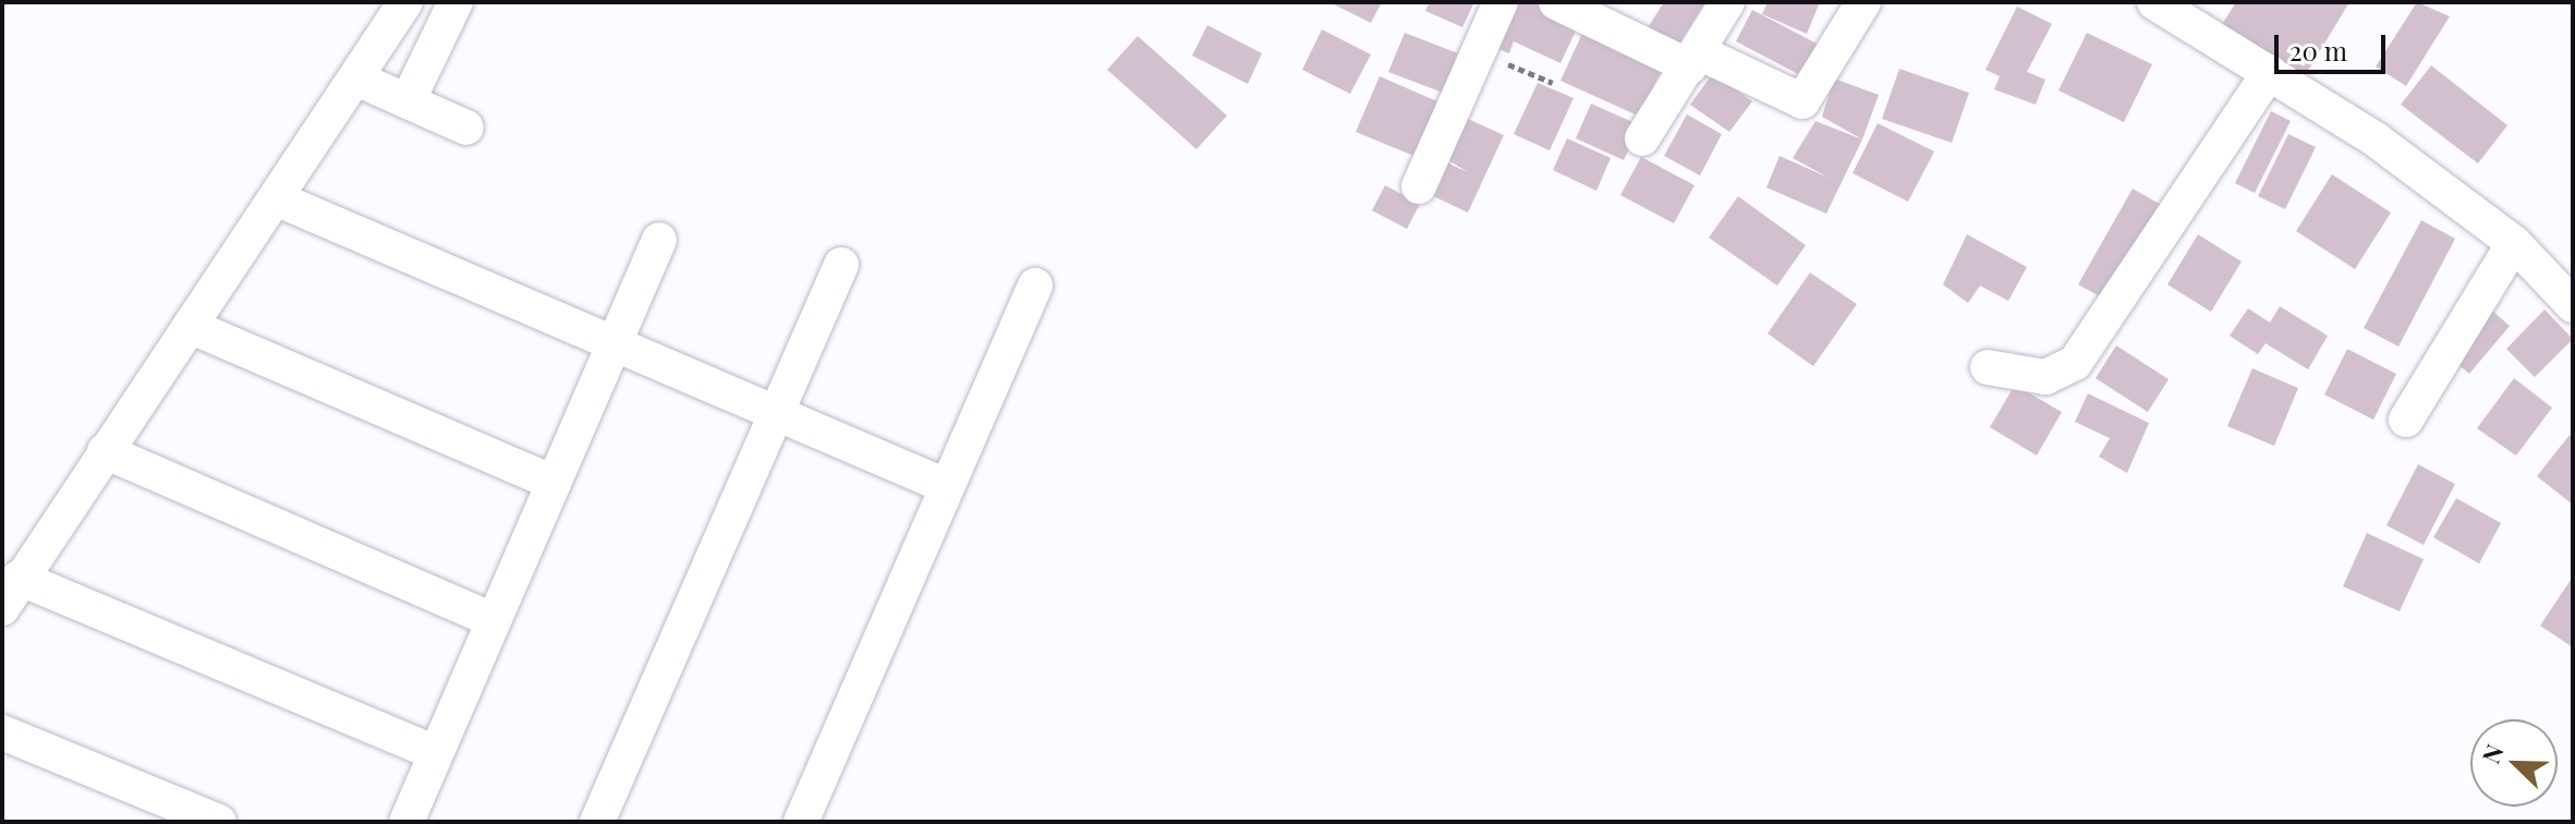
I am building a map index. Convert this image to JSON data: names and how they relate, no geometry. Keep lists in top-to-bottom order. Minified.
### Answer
{"scale_bar":"20 m","north":"top left"}
